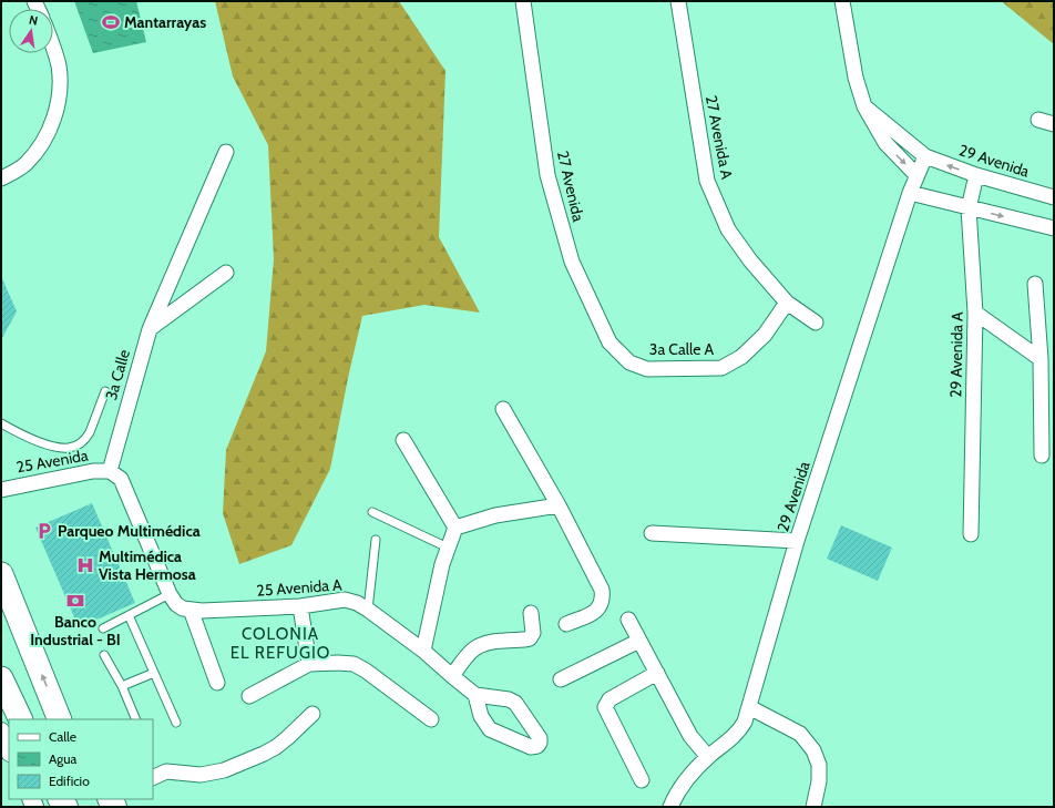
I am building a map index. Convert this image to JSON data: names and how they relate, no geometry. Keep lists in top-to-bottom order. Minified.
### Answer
{"streets":{"street":["27 Avenida A","29 Avenida","27 Avenida","3a Calle A","29 Avenida A","3a Calle","25 Avenida","25 Avenida A"]},"crossings":[["27 Avenida A","3a Calle A"],["29 Avenida","29 Avenida A"],["27 Avenida","3a Calle A"],["3a Calle","25 Avenida"]],"districts":["COLONIA EL REFUGIO"],"places":{"sports":["Mantarrayas"],"parking":["Parqueo Multimédica"],"hospital":["Multimédica Vista Hermosa"],"bank":["Banco Industrial - BI"]},"legend":["Calle","Agua","Edificio"],"north":"top"}
